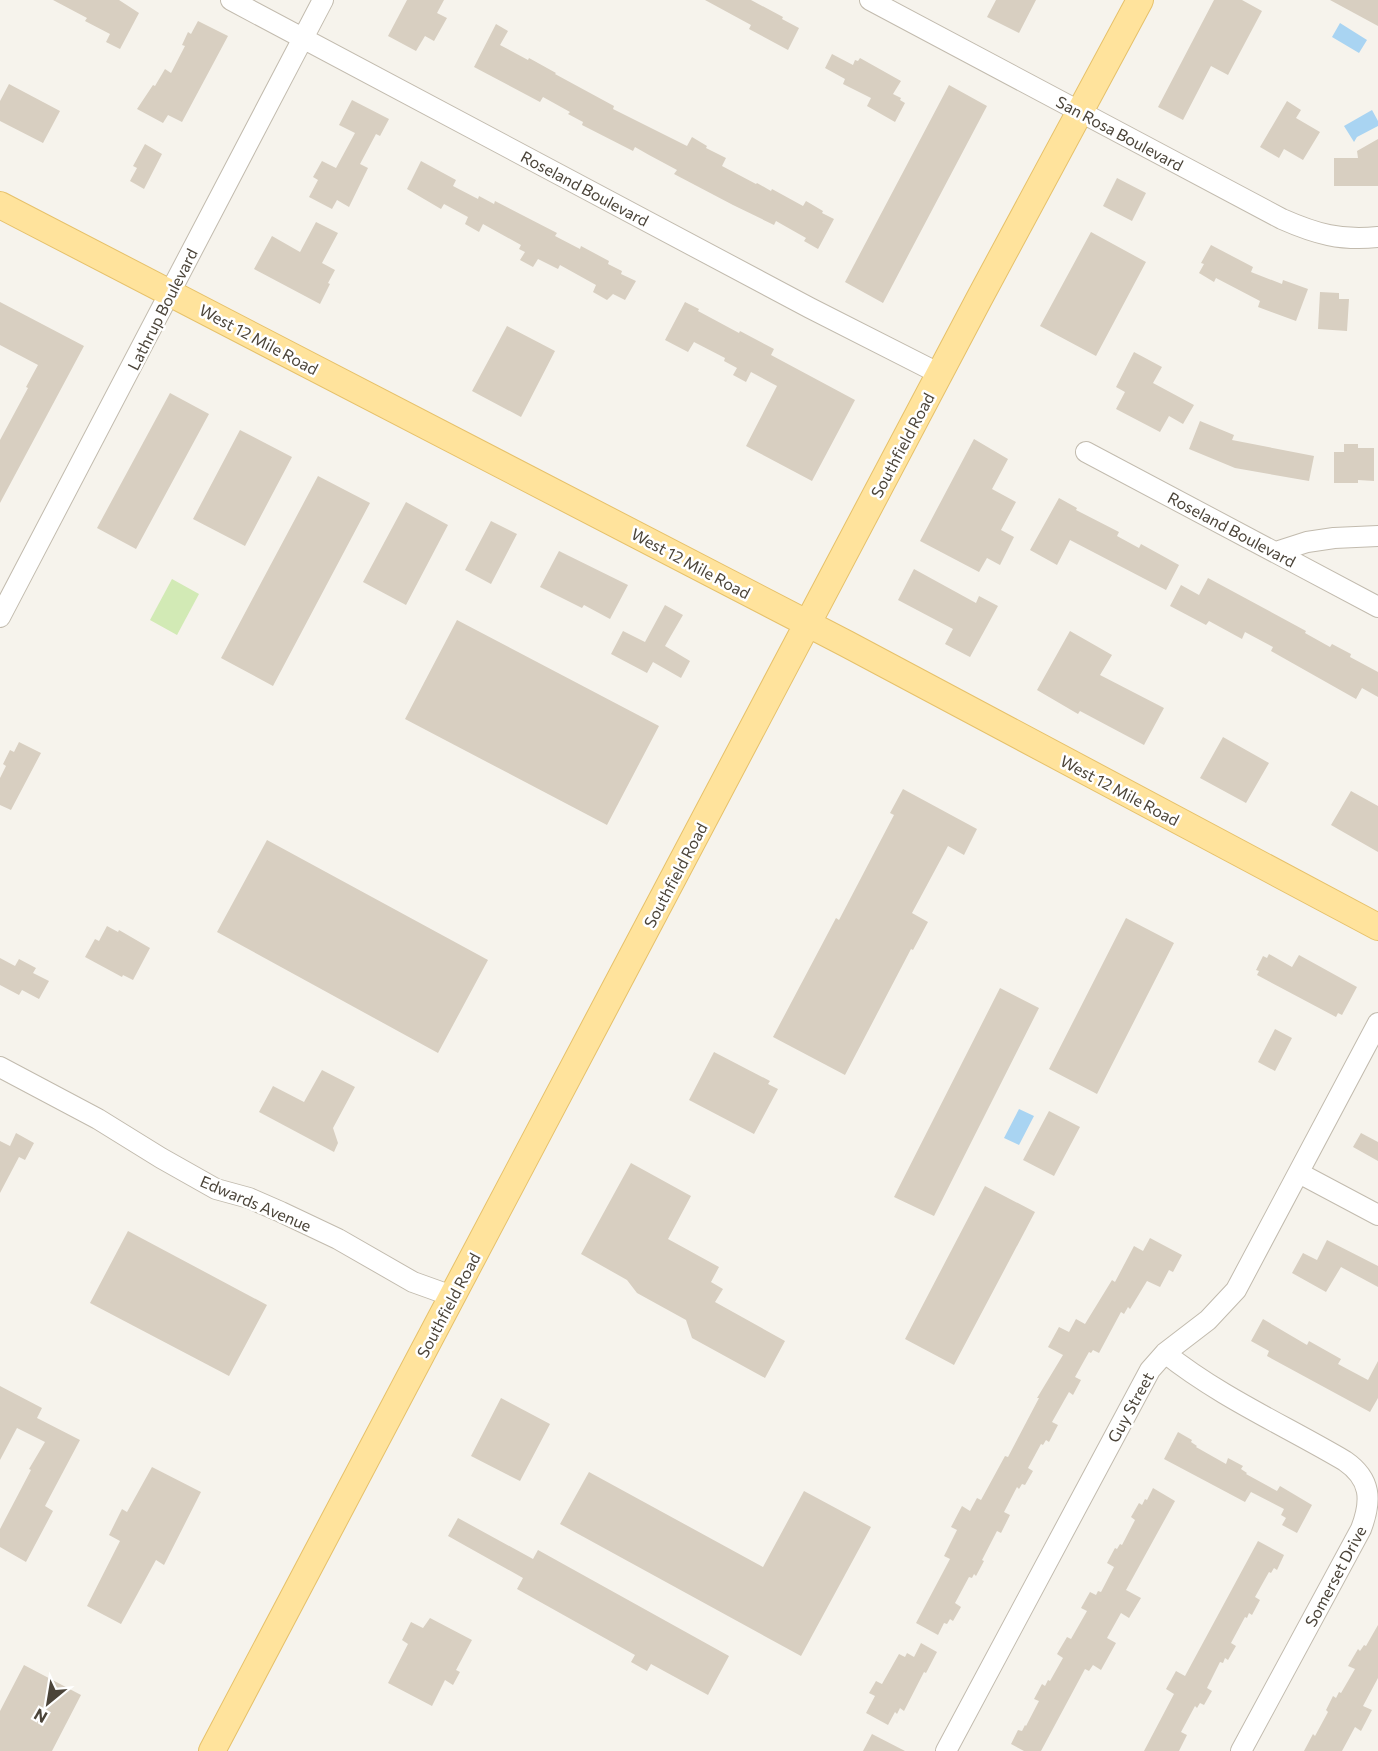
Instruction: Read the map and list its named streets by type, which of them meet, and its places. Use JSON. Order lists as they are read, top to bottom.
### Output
{
  "streets": {
    "main road": ["West 12 Mile Road", "Southfield Road"],
    "street": [
      "San Rosa Boulevard",
      "Roseland Boulevard",
      "Lathrup Boulevard",
      "Edwards Avenue",
      "Guy Street",
      "Somerset Drive"
    ]
  },
  "crossings": [
    ["San Rosa Boulevard", "Southfield Road"],
    ["Roseland Boulevard", "Lathrup Boulevard"],
    ["Roseland Boulevard", "Southfield Road"],
    ["Lathrup Boulevard", "West 12 Mile Road"],
    ["West 12 Mile Road", "Southfield Road"],
    ["Southfield Road", "Edwards Avenue"],
    ["Guy Street", "Somerset Drive"]
  ],
  "north": "bottom left"
}
